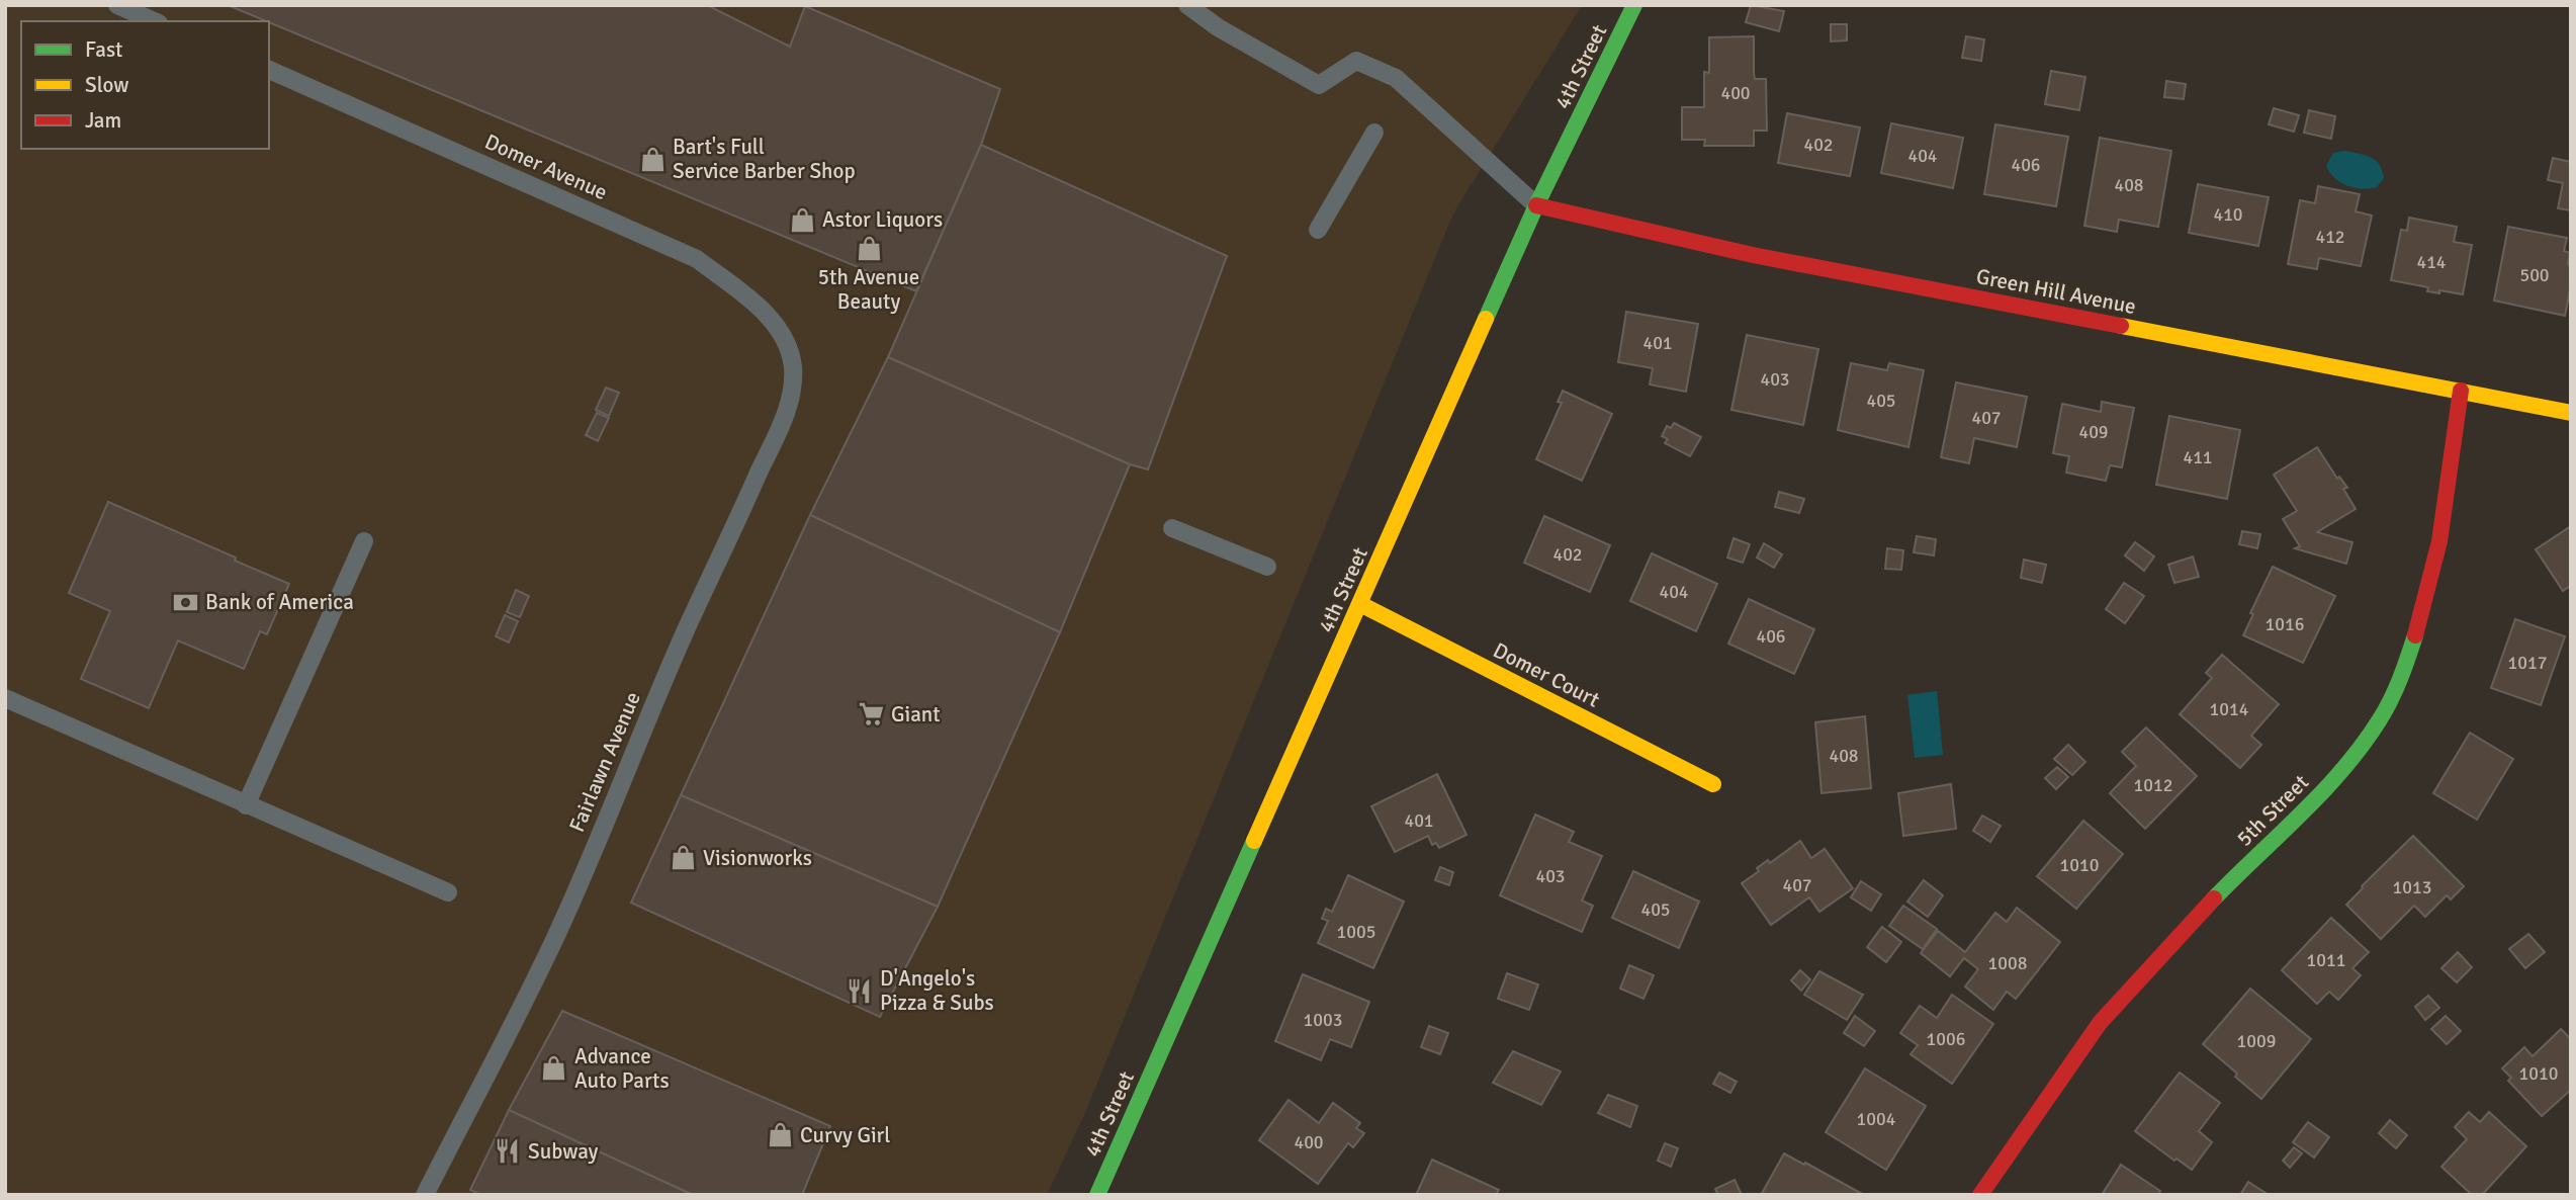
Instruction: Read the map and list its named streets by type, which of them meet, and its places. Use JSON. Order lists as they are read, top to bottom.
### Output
{
  "streets": {
    "street": [
      "4th Street",
      "Green Hill Avenue",
      "Domer Court",
      "5th Street"
    ],
    "lane": ["Domer Avenue", "Fairlawn Avenue"]
  },
  "crossings": [
    ["4th Street", "Green Hill Avenue"],
    ["4th Street", "Domer Court"],
    ["Domer Avenue", "Fairlawn Avenue"],
    ["Green Hill Avenue", "5th Street"]
  ],
  "places": {
    "shop": [
      "Bart's Full Service Barber Shop",
      "Astor Liquors",
      "5th Avenue Beauty",
      "Visionworks",
      "Advance Auto Parts",
      "Curvy Girl"
    ],
    "bank": ["Bank of America"],
    "supermarket": ["Giant"],
    "restaurant": ["D'Angelo's Pizza & Subs", "Subway"]
  },
  "house_numbers": [
    "400",
    "402",
    "404",
    "406",
    "408",
    "410",
    "412",
    "414",
    "500",
    "401",
    "403",
    "405",
    "407",
    "409",
    "411",
    "402",
    "404",
    "1016",
    "406",
    "1017",
    "1014",
    "408",
    "1012",
    "401",
    "1010",
    "403",
    "407",
    "1013",
    "405",
    "1005",
    "1011",
    "1008",
    "1003",
    "1006",
    "1009",
    "1010",
    "1004",
    "400"
  ],
  "legend": ["Fast", "Slow", "Jam"]
}
